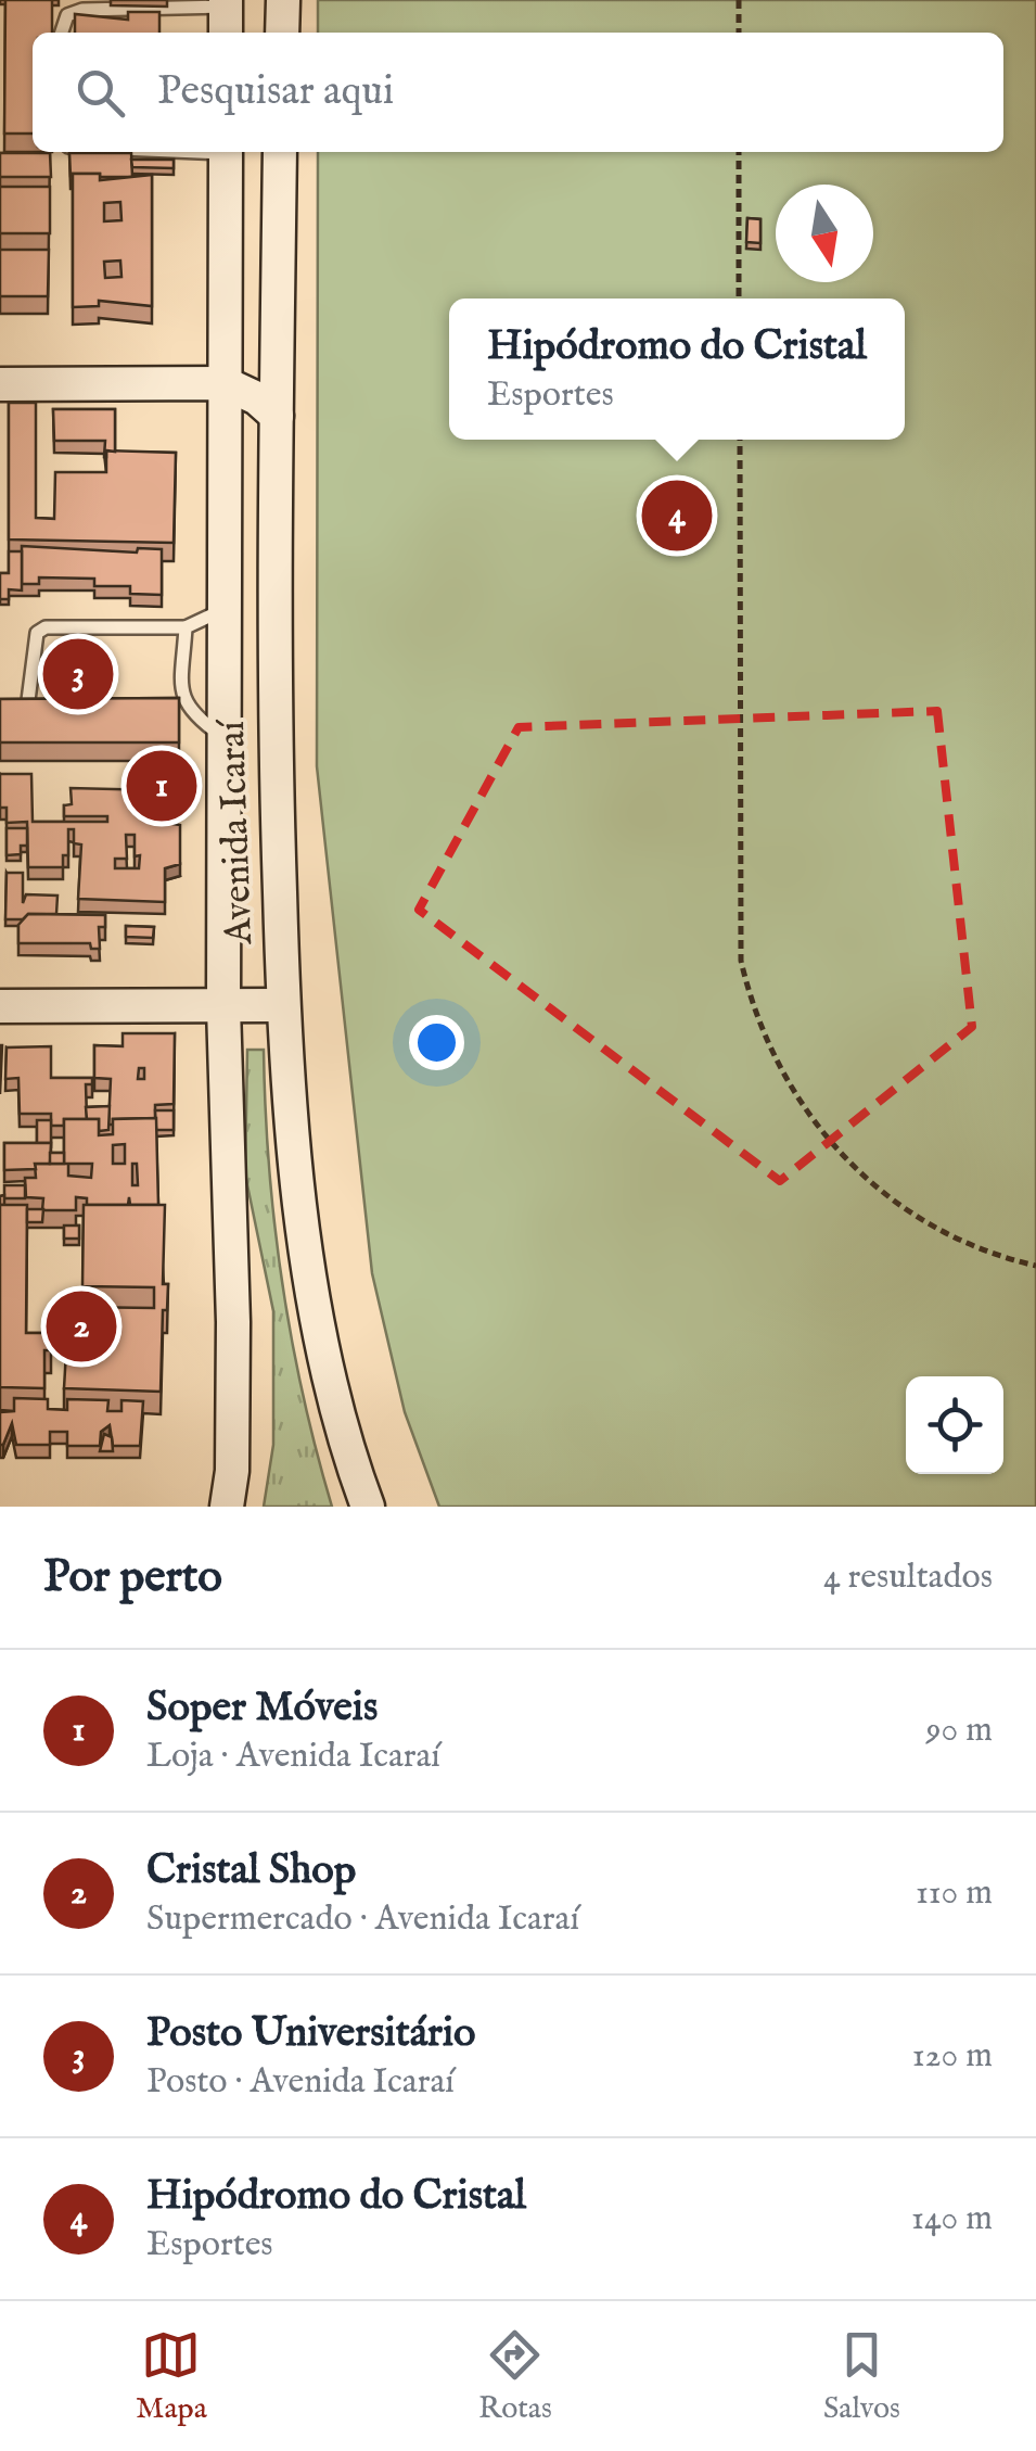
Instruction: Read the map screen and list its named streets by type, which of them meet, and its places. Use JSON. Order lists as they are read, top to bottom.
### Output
{
  "streets": {
    "main road": ["Avenida Icaraí"]
  },
  "north": "bottom",
  "page": {
    "search": "Pesquisar aqui",
    "popup": ["Hipódromo do Cristal", "Esportes"],
    "pins": [
      "4",
      "3",
      "1",
      "2"
    ],
    "heading": ["Por perto", "4 resultados"],
    "list": [
      {
        "mark": "1",
        "name": "Soper Móveis",
        "note": "Loja · Avenida Icaraí",
        "value": "90 m"
      },
      {
        "mark": "2",
        "name": "Cristal Shop",
        "note": "Supermercado · Avenida Icaraí",
        "value": "110 m"
      },
      {
        "mark": "3",
        "name": "Posto Universitário",
        "note": "Posto · Avenida Icaraí",
        "value": "120 m"
      },
      {
        "mark": "4",
        "name": "Hipódromo do Cristal",
        "note": "Esportes",
        "value": "140 m"
      }
    ],
    "nav": ["Mapa", "Rotas", "Salvos"]
  }
}
